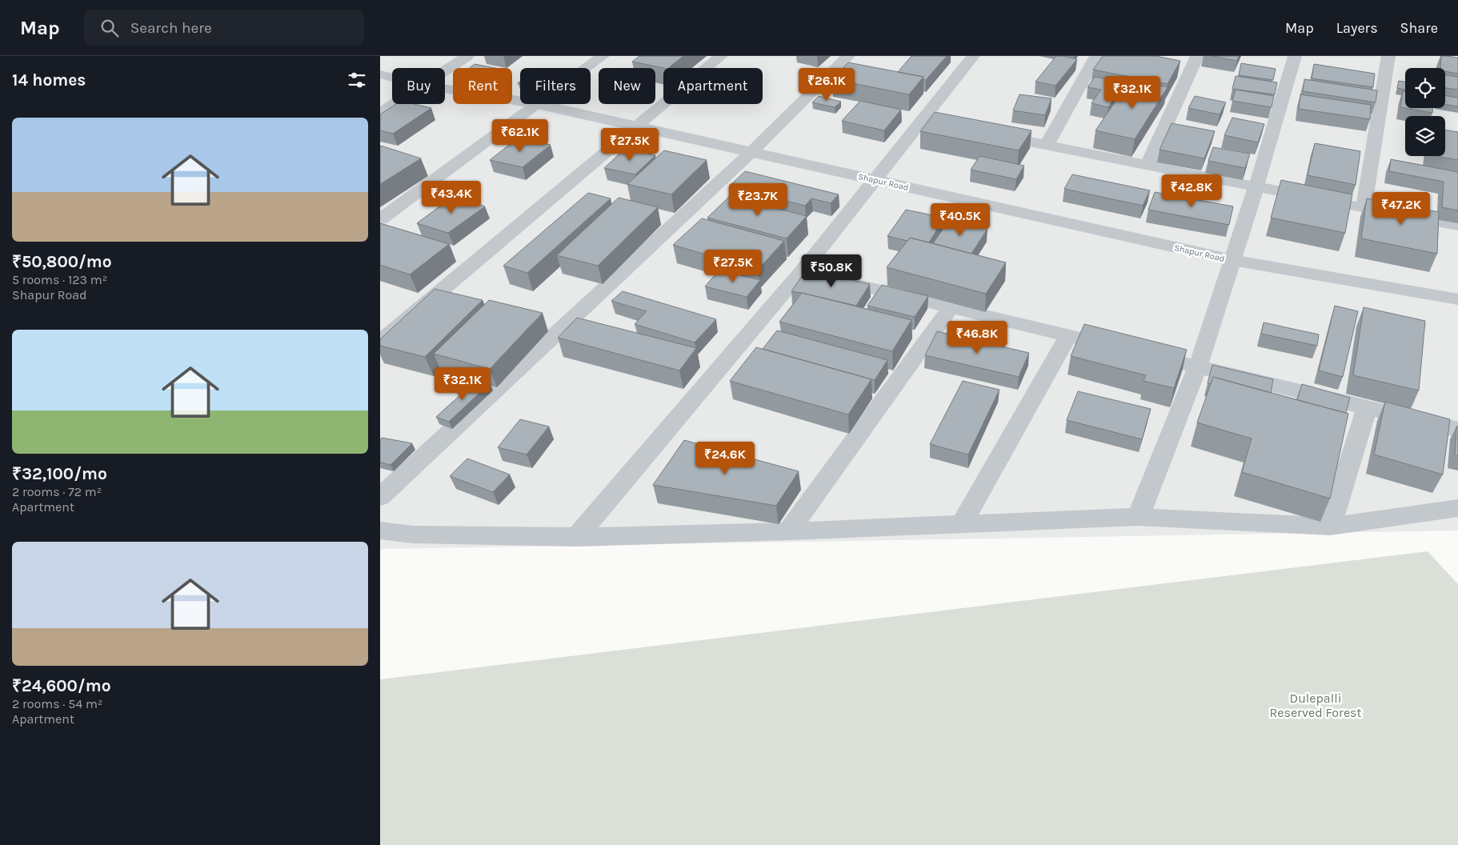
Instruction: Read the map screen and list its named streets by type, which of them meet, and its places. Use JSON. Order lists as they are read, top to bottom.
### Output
{
  "streets": {
    "street": ["Shapur Road"]
  },
  "parks": ["Dulepalli Reserved Forest"],
  "page": {
    "header": "Map",
    "search": "Search here",
    "nav": ["Map", "Layers", "Share"],
    "heading": "14 homes",
    "price": [
      "₹26.1K",
      "₹32.1K",
      "₹62.1K",
      "₹27.5K",
      "₹42.8K",
      "₹43.4K",
      "₹23.7K",
      "₹47.2K",
      "₹40.5K",
      "₹27.5K",
      "₹50.8K",
      "₹46.8K",
      "₹32.1K",
      "₹24.6K"
    ],
    "chip": [
      "Buy",
      "Rent",
      "Filters",
      "New",
      "Apartment"
    ],
    "list": [
      {
        "name": "₹50,800/mo",
        "note": "5 rooms · 123 m² · Shapur Road"
      },
      {
        "name": "₹32,100/mo",
        "note": "2 rooms · 72 m² · Apartment"
      },
      {
        "name": "₹24,600/mo",
        "note": "2 rooms · 54 m² · Apartment"
      }
    ]
  }
}
